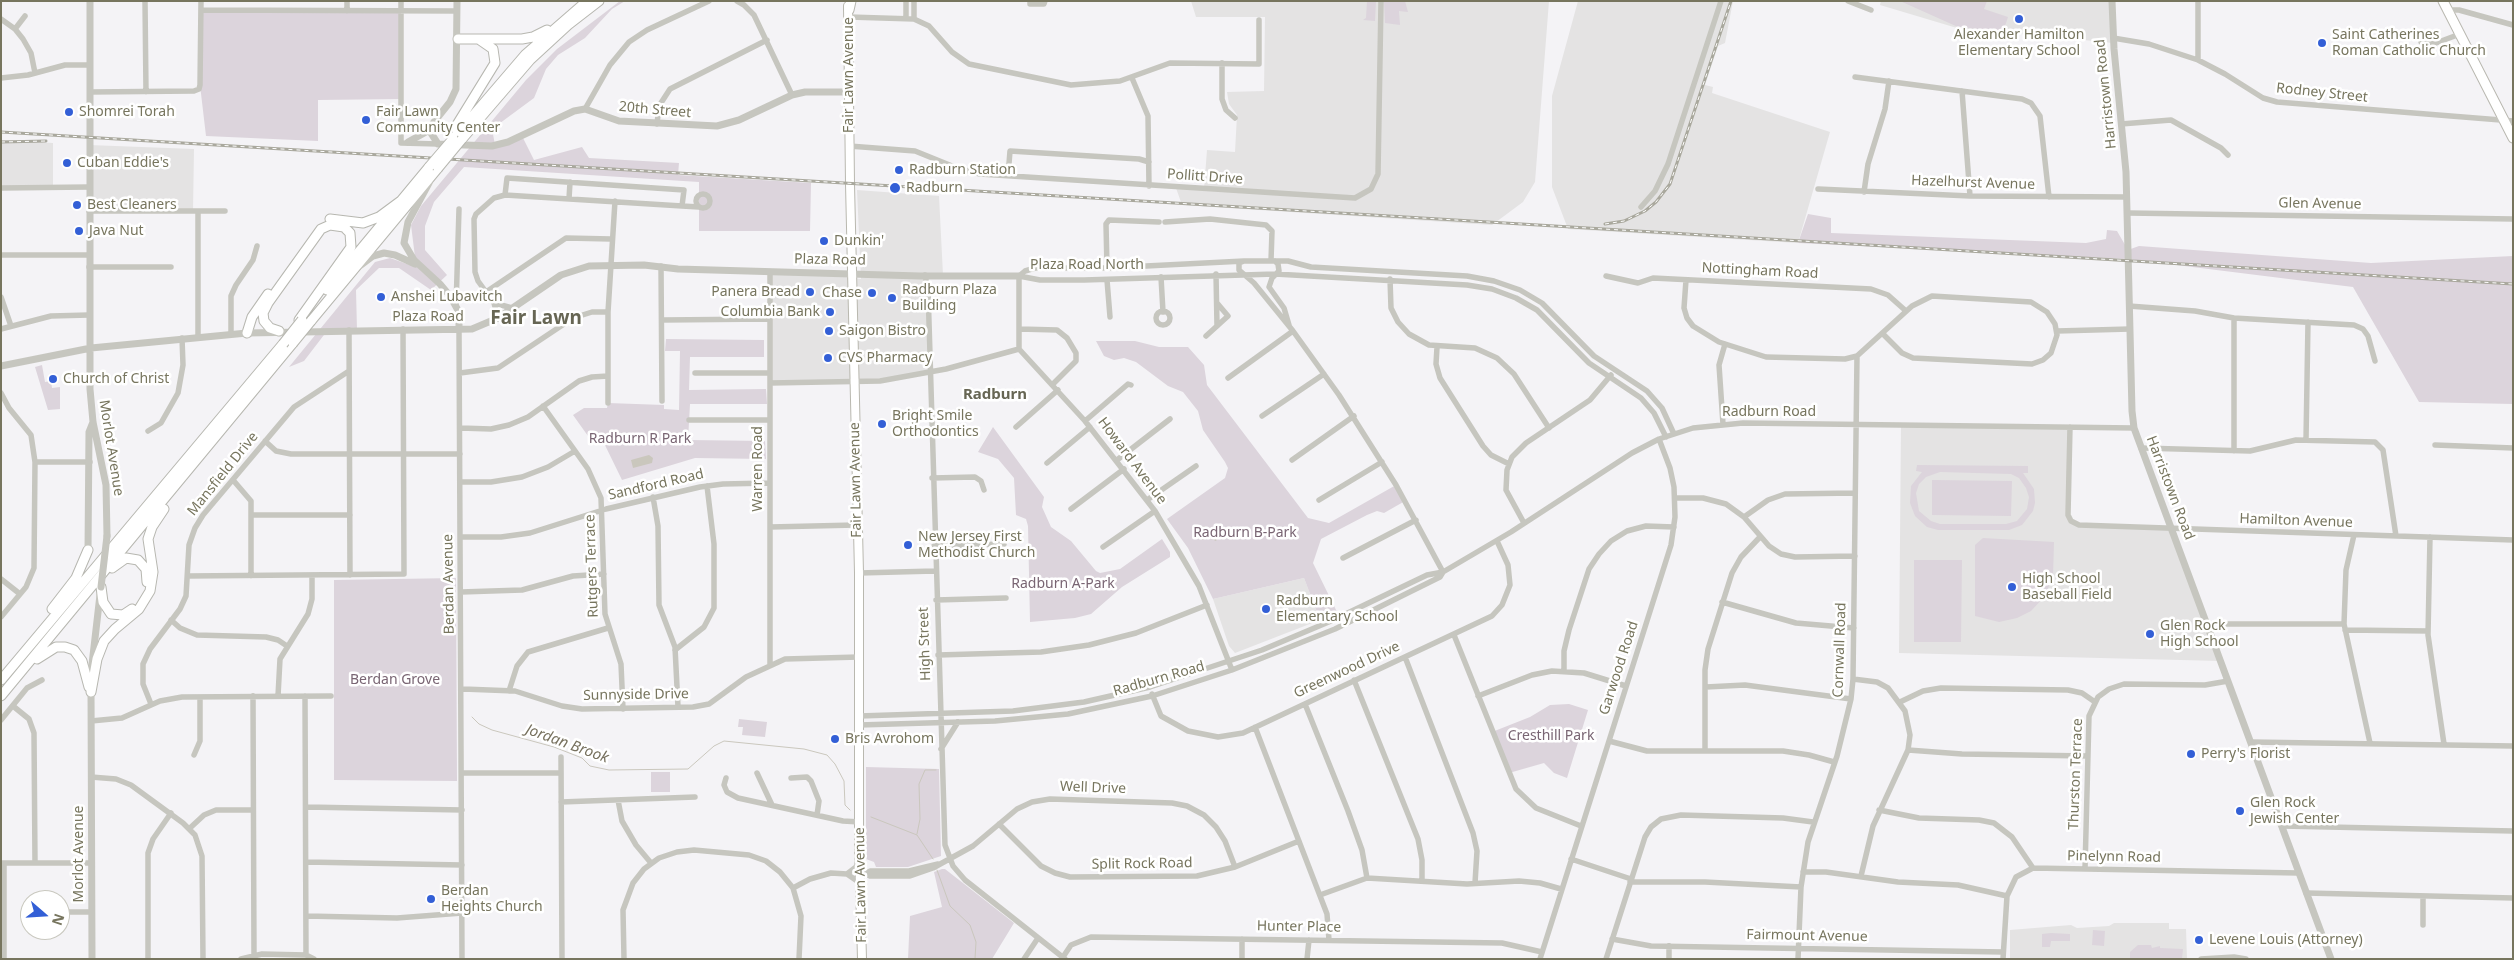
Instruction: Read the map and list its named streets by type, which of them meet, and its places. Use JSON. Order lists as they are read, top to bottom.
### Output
{
  "streets": {
    "main road": ["Fair Lawn Avenue"],
    "street": [
      "Rodney Street",
      "Harristown Road",
      "20th Street",
      "Pollitt Drive",
      "Hazelhurst Avenue",
      "Glen Avenue",
      "Plaza Road",
      "Plaza Road North",
      "Nottingham Road",
      "Radburn Road",
      "Morlot Avenue",
      "Howard Avenue",
      "Warren Road",
      "Mansfield Drive",
      "Sandford Road",
      "Hamilton Avenue",
      "Rutgers Terrace",
      "Berdan Avenue",
      "High Street",
      "Cornwall Road",
      "Garwood Road",
      "Greenwood Drive",
      "Sunnyside Drive",
      "Thurston Terrace",
      "Well Drive",
      "Pinelynn Road",
      "Split Rock Road",
      "Hunter Place",
      "Fairmount Avenue"
    ]
  },
  "crossings": [
    ["Fair Lawn Avenue", "20th Street"],
    ["Fair Lawn Avenue", "Pollitt Drive"],
    ["Fair Lawn Avenue", "Plaza Road"],
    ["Fair Lawn Avenue", "Radburn Road"],
    ["Fair Lawn Avenue", "Sunnyside Drive"],
    ["Fair Lawn Avenue", "Well Drive"],
    ["Rodney Street", "Harristown Road"],
    ["Harristown Road", "Hazelhurst Avenue"],
    ["Harristown Road", "Glen Avenue"],
    ["Harristown Road", "Radburn Road"],
    ["Harristown Road", "Hamilton Avenue"],
    ["Harristown Road", "Thurston Terrace"],
    ["Harristown Road", "Pinelynn Road"],
    ["Plaza Road", "Plaza Road North"],
    ["Plaza Road", "Morlot Avenue"],
    ["Plaza Road", "Warren Road"],
    ["Plaza Road", "Berdan Avenue"],
    ["Plaza Road", "High Street"],
    ["Plaza Road North", "Radburn Road"],
    ["Radburn Road", "Howard Avenue"],
    ["Radburn Road", "Hamilton Avenue"],
    ["Radburn Road", "High Street"],
    ["Radburn Road", "Cornwall Road"],
    ["Radburn Road", "Garwood Road"],
    ["Radburn Road", "Greenwood Drive"],
    ["Warren Road", "Sandford Road"],
    ["Warren Road", "Sunnyside Drive"],
    ["Sandford Road", "Rutgers Terrace"],
    ["Sandford Road", "Berdan Avenue"],
    ["Rutgers Terrace", "Sunnyside Drive"],
    ["Berdan Avenue", "Sunnyside Drive"],
    ["High Street", "Well Drive"],
    ["High Street", "Hunter Place"],
    ["Cornwall Road", "Fairmount Avenue"],
    ["Garwood Road", "Hunter Place"],
    ["Thurston Terrace", "Pinelynn Road"],
    ["Well Drive", "Split Rock Road"]
  ],
  "districts": ["Fair Lawn", "Radburn"],
  "water": ["Jordan Brook"],
  "parks": [
    "Radburn R Park",
    "Radburn B-Park",
    "Radburn A-Park",
    "Berdan Grove",
    "Cresthill Park"
  ],
  "places": [
    "Alexander Hamilton Elementary School",
    "Saint Catherines Roman Catholic Church",
    "Shomrei Torah",
    "Fair Lawn Community Center",
    "Cuban Eddie's",
    "Radburn Station",
    "Radburn",
    "Best Cleaners",
    "Java Nut",
    "Dunkin'",
    "Panera Bread",
    "Chase",
    "Anshei Lubavitch",
    "Radburn Plaza Building",
    "Columbia Bank",
    "Saigon Bistro",
    "CVS Pharmacy",
    "Church of Christ",
    "Bright Smile Orthodontics",
    "New Jersey First Methodist Church",
    "High School Baseball Field",
    "Radburn Elementary School",
    "Glen Rock High School",
    "Bris Avrohom",
    "Perry's Florist",
    "Glen Rock Jewish Center",
    "Berdan Heights Church",
    "Levene Louis (Attorney)"
  ],
  "north": "right"
}
